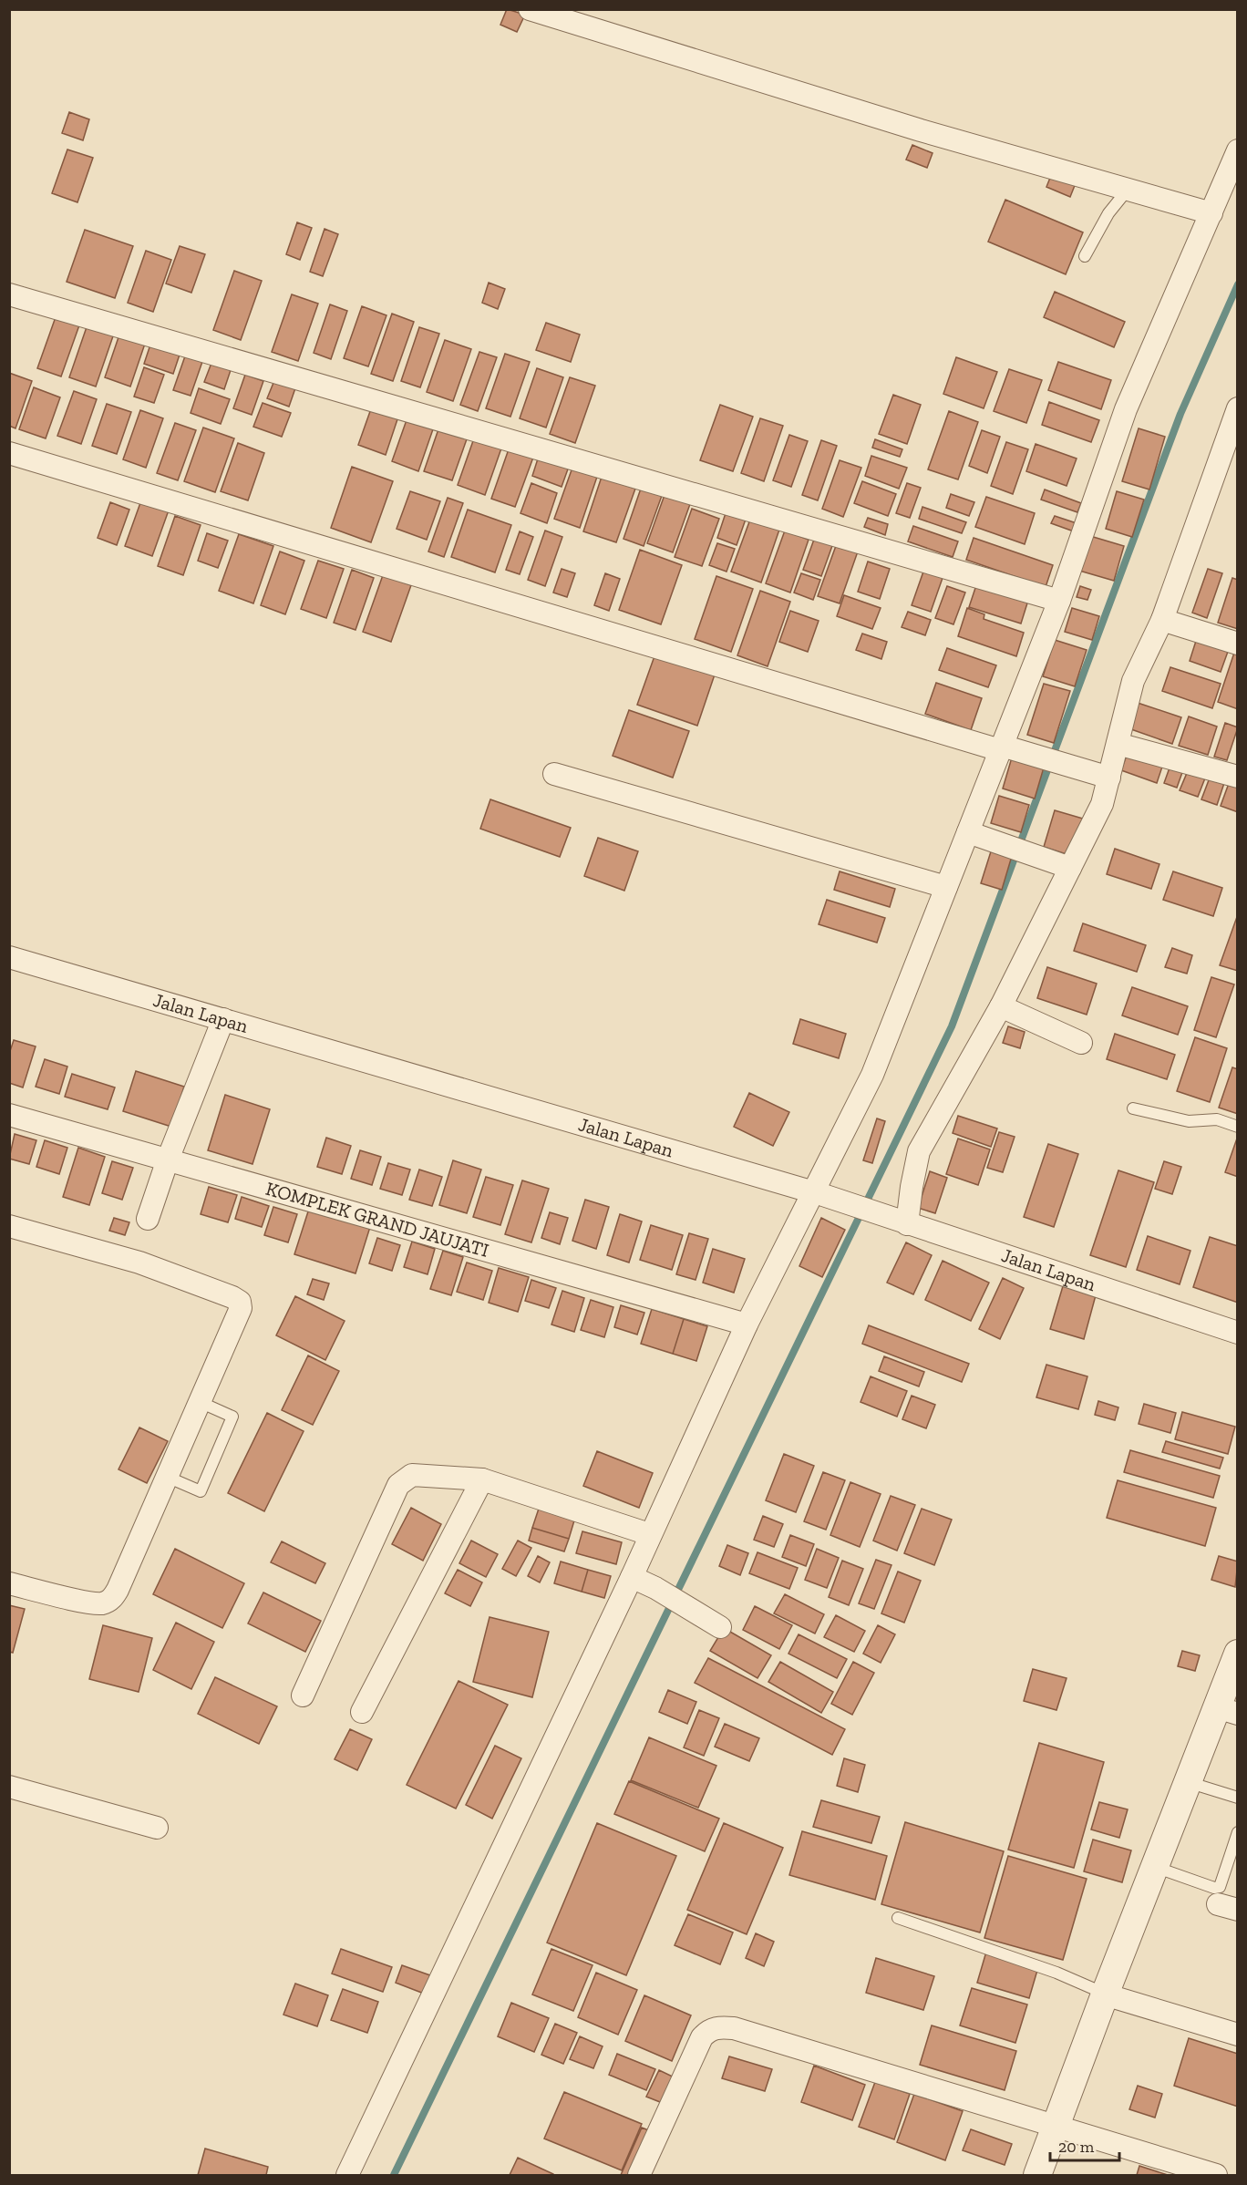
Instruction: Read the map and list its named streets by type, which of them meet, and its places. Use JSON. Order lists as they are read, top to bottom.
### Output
{
  "streets": {
    "street": ["Jalan Lapan", "KOMPLEK GRAND JAUJATI"]
  },
  "scale_bar": "20 m"
}
